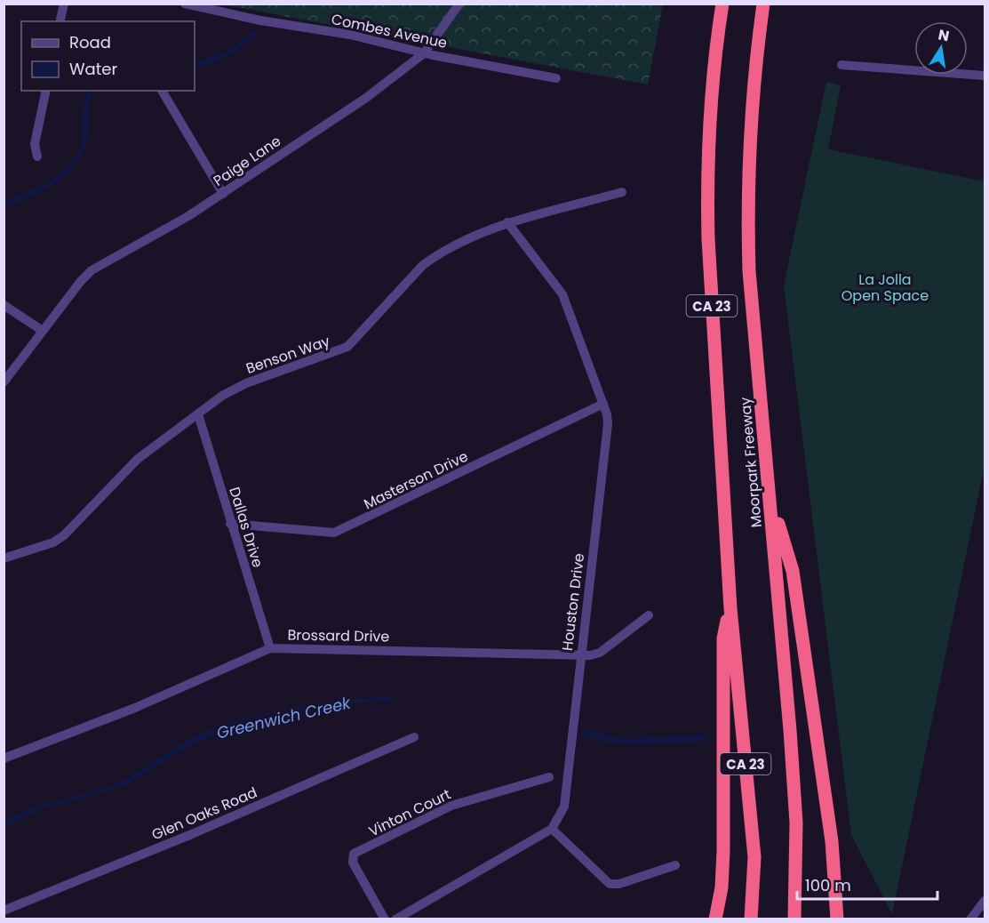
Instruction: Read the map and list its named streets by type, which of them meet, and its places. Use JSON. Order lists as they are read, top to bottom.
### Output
{
  "streets": {
    "highway": ["CA 23", "Moorpark Freeway"],
    "street": [
      "Combes Avenue",
      "Paige Lane",
      "Benson Way",
      "Masterson Drive",
      "Dallas Drive",
      "Houston Drive",
      "Brossard Drive",
      "Vinton Court",
      "Glen Oaks Road"
    ]
  },
  "crossings": [
    ["Combes Avenue", "Paige Lane"],
    ["Benson Way", "Dallas Drive"],
    ["Benson Way", "Houston Drive"],
    ["Masterson Drive", "Dallas Drive"],
    ["Masterson Drive", "Houston Drive"],
    ["Dallas Drive", "Brossard Drive"],
    ["Houston Drive", "Brossard Drive"]
  ],
  "water": ["Greenwich Creek"],
  "parks": ["La Jolla Open Space"],
  "legend": ["Road", "Water"],
  "scale_bar": "100 m",
  "north": "top"
}
